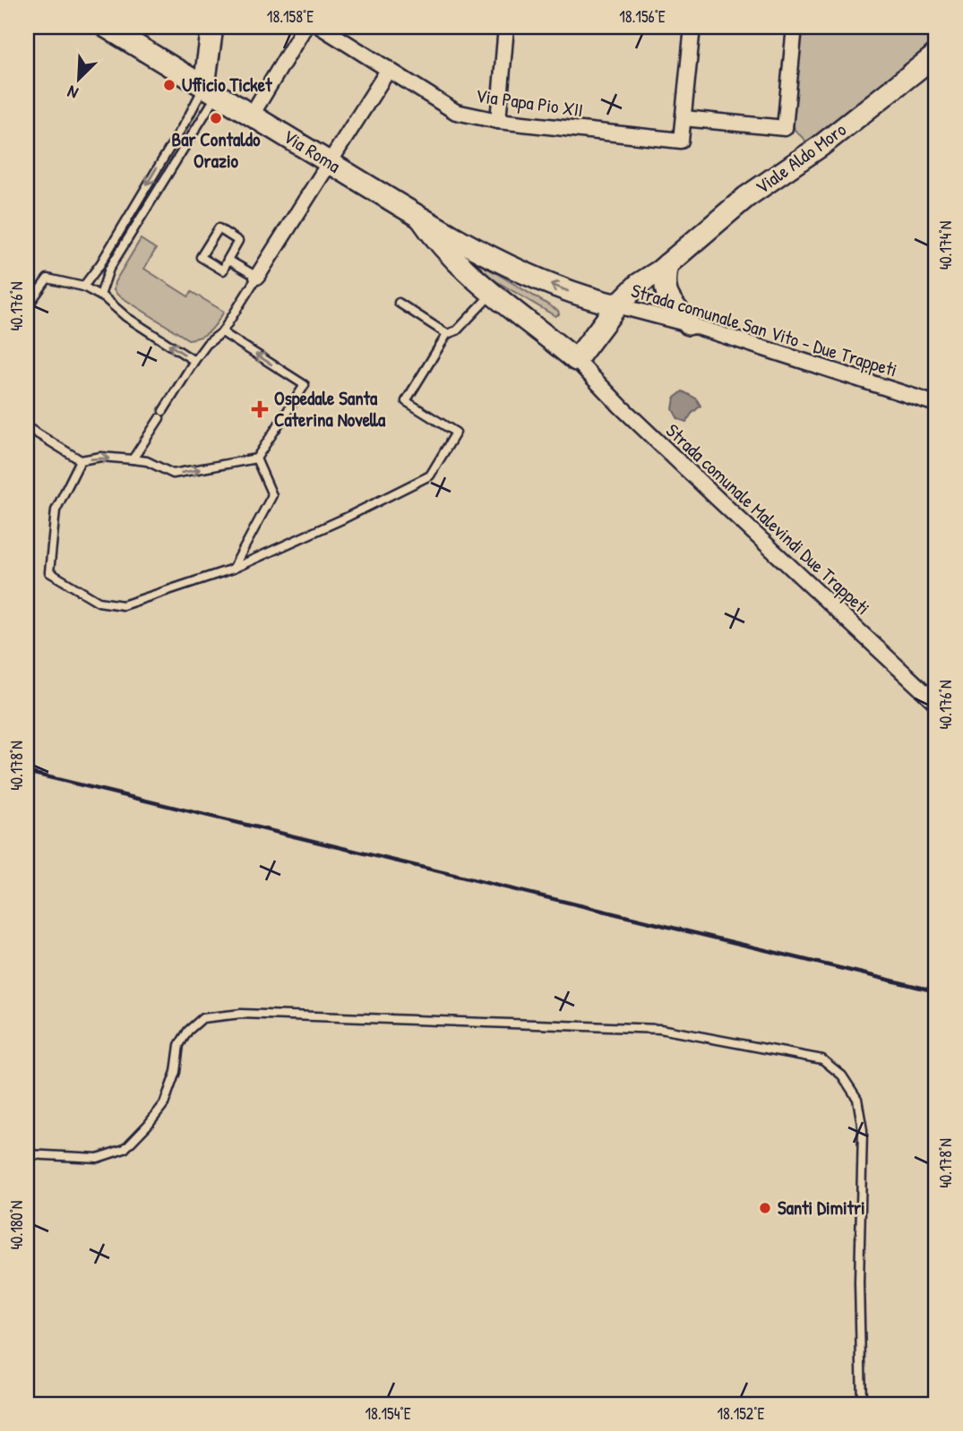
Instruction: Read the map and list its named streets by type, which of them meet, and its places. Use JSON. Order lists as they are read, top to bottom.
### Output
{
  "streets": {
    "main road": ["Via Roma", "Viale Aldo Moro"],
    "street": ["Via Papa Pio XII", "Strada comunale San Vito - Due Trappeti", "Strada comunale Malevindi Due Trappeti"]
  },
  "crossings": [
    ["Via Roma", "Viale Aldo Moro"],
    ["Via Roma", "Strada comunale San Vito - Due Trappeti"],
    ["Viale Aldo Moro", "Strada comunale San Vito - Due Trappeti"],
    ["Viale Aldo Moro", "Strada comunale Malevindi Due Trappeti"]
  ],
  "places": {
    "other": ["Ufficio Ticket", "Bar Contaldo Orazio", "Santi Dimitri"],
    "health": ["Ospedale Santa Caterina Novella"]
  },
  "north": "bottom left",
  "coordinates": [
    "18.158°E",
    "18.156°E",
    "40.174°N",
    "40.176°N",
    "40.178°N",
    "40.180°N",
    "18.154°E",
    "18.152°E"
  ]
}
